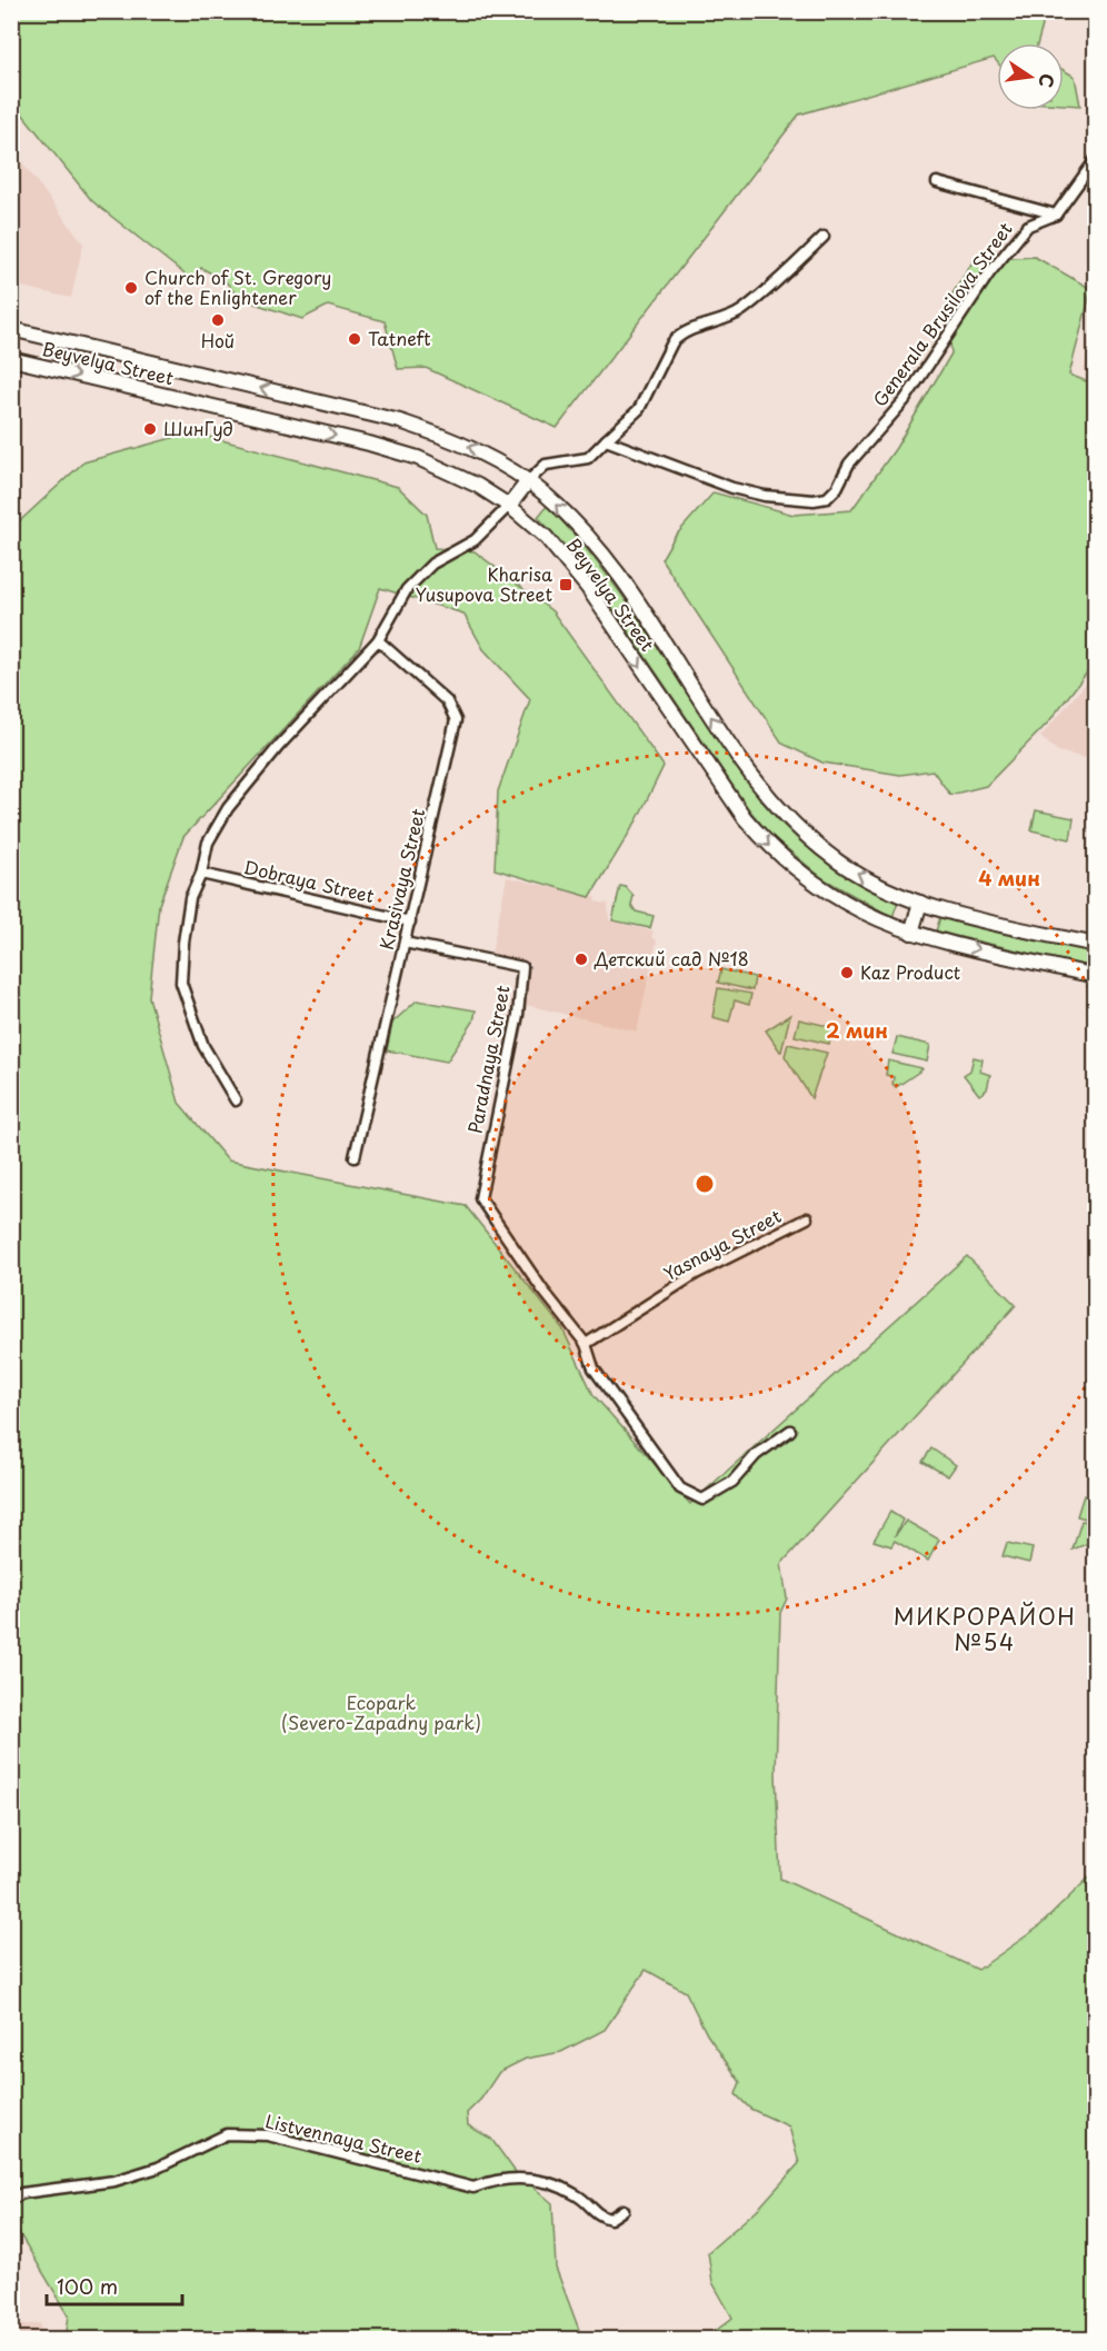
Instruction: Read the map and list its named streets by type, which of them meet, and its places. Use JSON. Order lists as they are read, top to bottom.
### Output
{
  "streets": {
    "main road": ["Beyvelya Street"],
    "street": [
      "Generala Brusilova Street",
      "Krasivaya Street",
      "Dobraya Street",
      "Paradnaya Street",
      "Yasnaya Street",
      "Listvennaya Street"
    ]
  },
  "crossings": [
    ["Krasivaya Street", "Dobraya Street"],
    ["Krasivaya Street", "Paradnaya Street"],
    ["Paradnaya Street", "Yasnaya Street"]
  ],
  "districts": ["МИКРОРАЙОН №54"],
  "parks": ["Ecopark (Severo-Zapadny park)"],
  "places": {
    "other": [
      "Church of St. Gregory of the Enlightener",
      "Ной",
      "Tatneft",
      "ШинГуд",
      "Детский сaд №18",
      "Kaz Product"
    ],
    "transit": ["Kharisa Yusupova Street"]
  },
  "scale_bar": "100 m",
  "north": "right",
  "rings": ["4 мин", "2 мин"]
}
